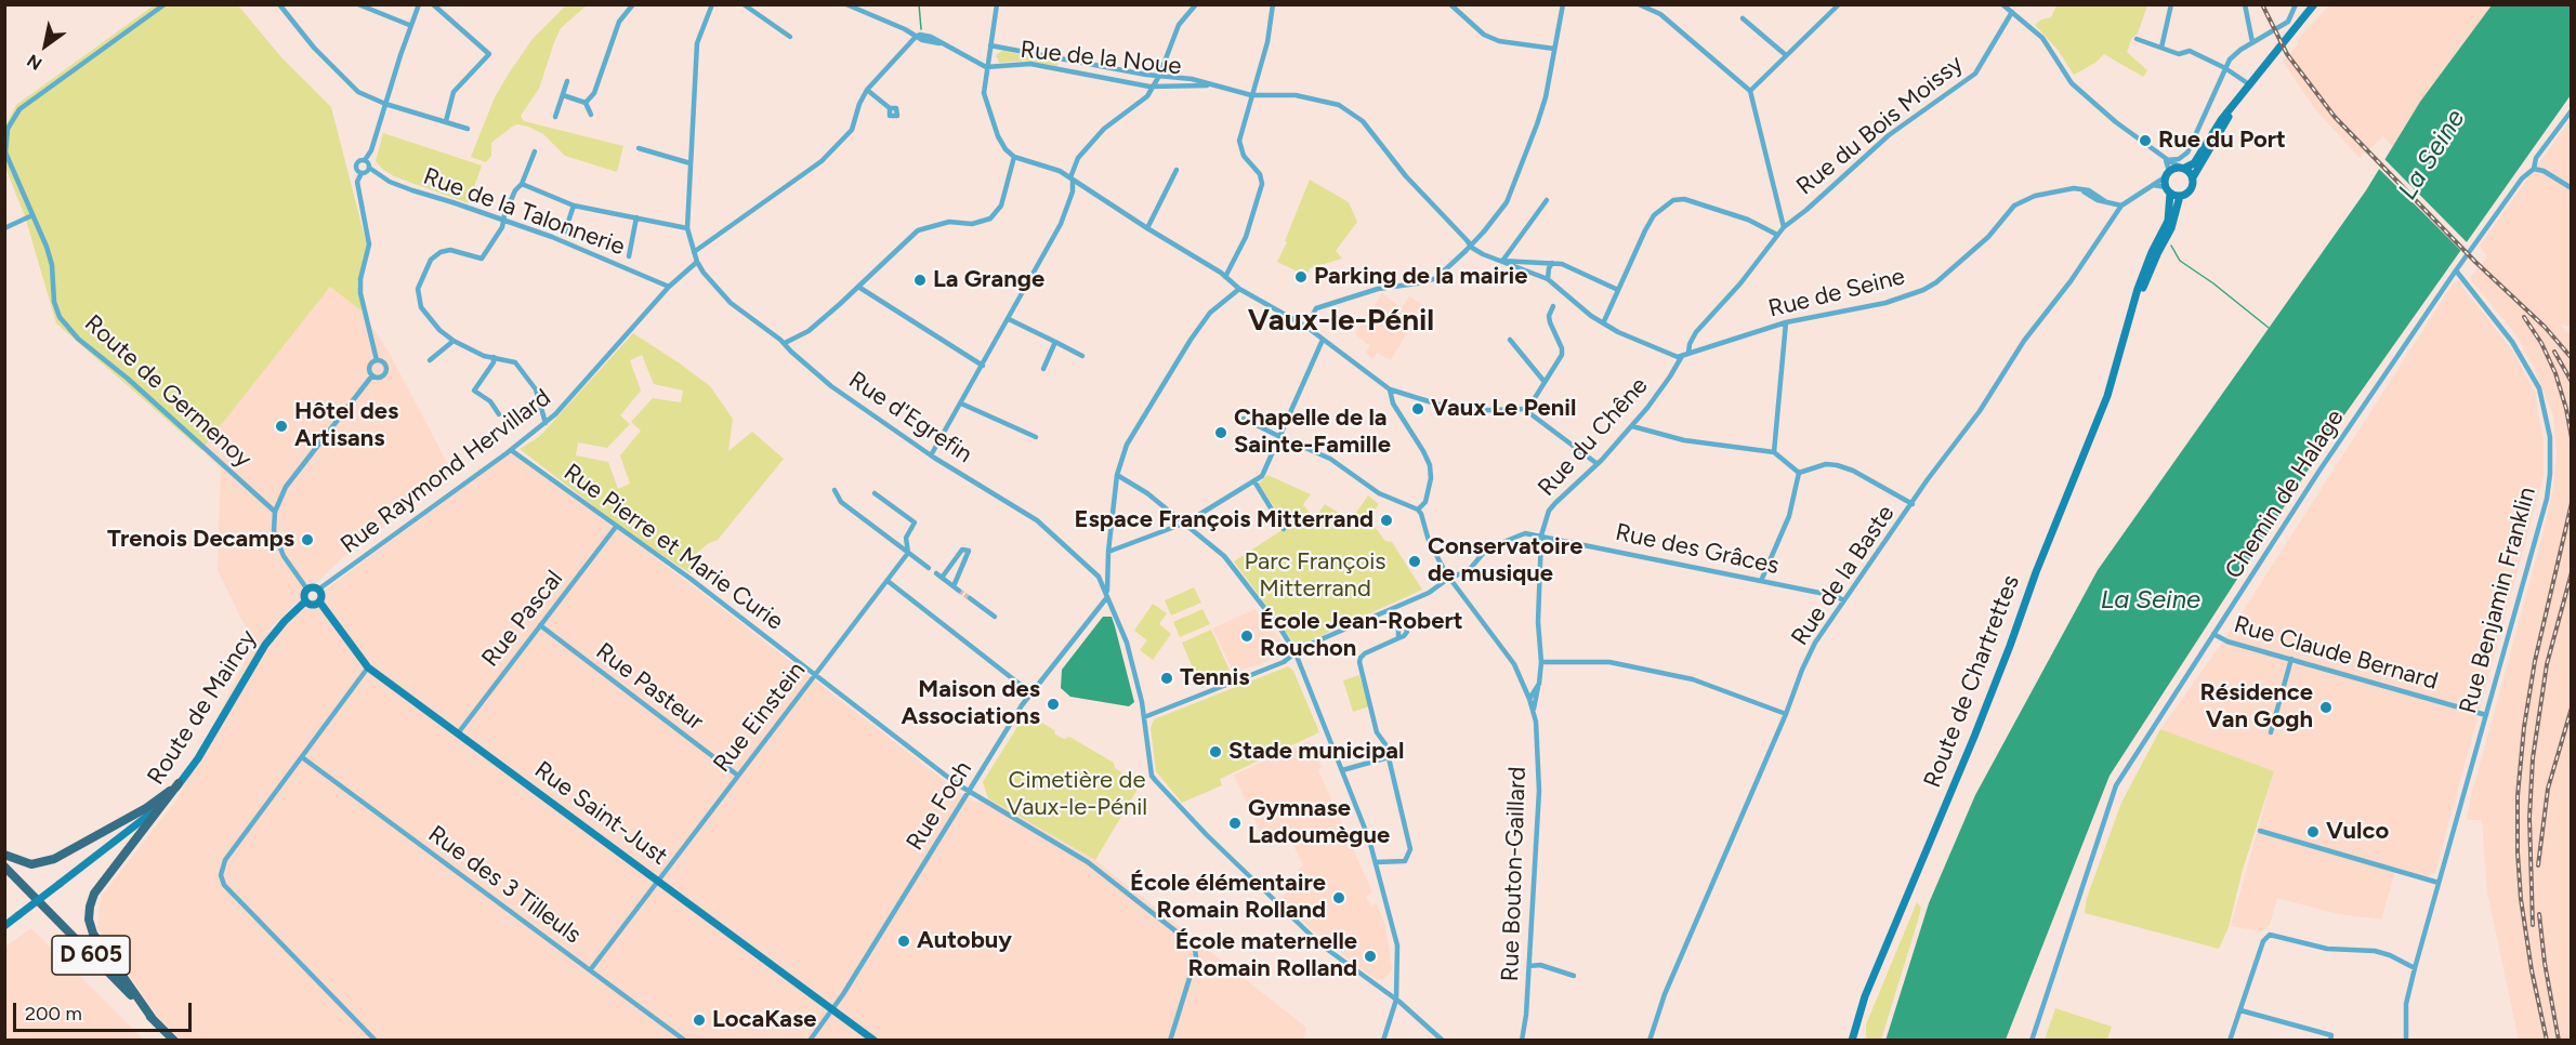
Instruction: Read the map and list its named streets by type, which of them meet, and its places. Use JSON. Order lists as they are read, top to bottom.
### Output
{
  "streets": {
    "main road": [
      "Route de Chartrettes",
      "Route de Maincy",
      "Rue Saint-Just",
      "D 605"
    ],
    "street": [
      "Rue de la Noue",
      "Rue du Bois Moissy",
      "Rue de la Talonnerie",
      "Rue de Seine",
      "Route de Germenoy",
      "Rue d'Egrefin",
      "Rue du Chêne",
      "Rue Raymond Hervillard",
      "Chemin de Halage",
      "Rue Pierre et Marie Curie",
      "Rue des Grâces",
      "Rue de la Baste",
      "Rue Benjamin Franklin",
      "Rue Pascal",
      "Rue Claude Bernard",
      "Rue Pasteur",
      "Rue Einstein",
      "Rue Foch",
      "Rue Bouton-Gaillard",
      "Rue des 3 Tilleuls"
    ]
  },
  "crossings": [
    ["Rue de la Noue", "Rue de Seine"],
    ["Rue de la Noue", "Rue du Chêne"],
    ["Rue du Bois Moissy", "Rue du Chêne"],
    ["Rue de la Talonnerie", "Rue Raymond Hervillard"],
    ["Rue de Seine", "Rue du Chêne"],
    ["Rue de Seine", "Rue de la Baste"],
    ["Rue d'Egrefin", "Rue Raymond Hervillard"],
    ["Rue d'Egrefin", "Rue des Grâces"],
    ["Rue d'Egrefin", "Rue Foch"],
    ["Rue du Chêne", "Rue des Grâces"],
    ["Rue du Chêne", "Rue Bouton-Gaillard"],
    ["Rue Raymond Hervillard", "Rue Pierre et Marie Curie"],
    ["Rue Raymond Hervillard", "Route de Maincy"],
    ["Rue Raymond Hervillard", "Rue Saint-Just"],
    ["Chemin de Halage", "Rue Benjamin Franklin"],
    ["Chemin de Halage", "Rue Claude Bernard"],
    ["Rue Pierre et Marie Curie", "Rue Pascal"],
    ["Rue Pierre et Marie Curie", "Rue Einstein"],
    ["Rue Pierre et Marie Curie", "Rue Foch"],
    ["Rue des Grâces", "Rue de la Baste"],
    ["Rue Benjamin Franklin", "Rue Claude Bernard"],
    ["Rue Pascal", "Rue Pasteur"],
    ["Rue Pascal", "Rue Saint-Just"],
    ["Rue Pasteur", "Rue Einstein"],
    ["Route de Maincy", "Rue Saint-Just"],
    ["Rue Einstein", "Rue Saint-Just"],
    ["Rue Einstein", "Rue des 3 Tilleuls"],
    ["Rue Foch", "Rue Saint-Just"]
  ],
  "districts": ["Vaux-le-Pénil"],
  "water": ["La Seine"],
  "parks": ["Parc François Mitterrand", "Cimetière de Vaux-le-Pénil"],
  "places": [
    "Rue du Port",
    "Parking de la mairie",
    "La Grange",
    "Vaux Le Penil",
    "Hôtel des Artisans",
    "Chapelle de la Sainte-Famille",
    "Espace François Mitterrand",
    "Trenois Decamps",
    "Conservatoire de musique",
    "École Jean-Robert Rouchon",
    "Tennis",
    "Maison des Associations",
    "Résidence Van Gogh",
    "Stade municipal",
    "Gymnase Ladoumègue",
    "Vulco",
    "École élémentaire Romain Rolland",
    "Autobuy",
    "École maternelle Romain Rolland",
    "LocaKase"
  ],
  "scale_bar": "200 m",
  "north": "bottom left"
}
